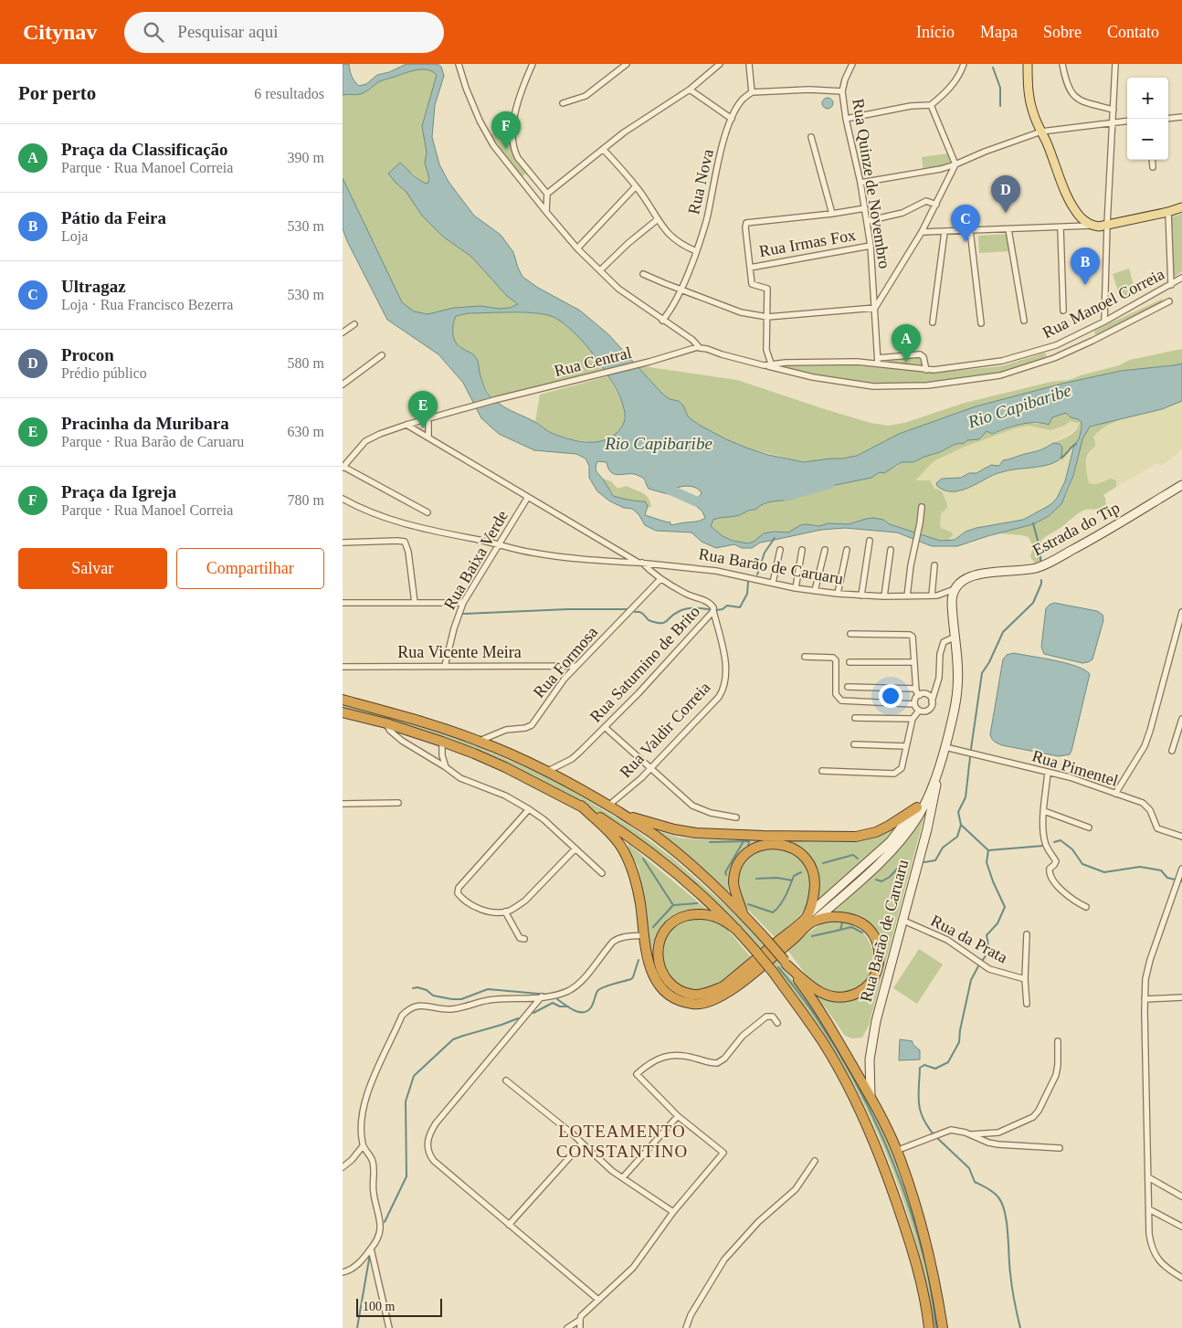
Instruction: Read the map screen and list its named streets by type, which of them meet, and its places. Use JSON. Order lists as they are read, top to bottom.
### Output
{
  "streets": {
    "street": [
      "Rua Nova",
      "Rua Quinze de Novembro",
      "Rua Irmas Fox",
      "Rua Manoel Correia",
      "Rua Central",
      "Estrada do Tip",
      "Rua Baixa Verde",
      "Rua Barão de Caruaru",
      "Rua Vicente Meira",
      "Rua Formosa",
      "Rua Saturnino de Brito",
      "Rua Valdir Correia",
      "Rua Pimentel",
      "Rua da Prata"
    ]
  },
  "crossings": [
    ["Rua Nova", "Rua Manoel Correia"],
    ["Rua Quinze de Novembro", "Rua Irmas Fox"],
    ["Rua Quinze de Novembro", "Rua Manoel Correia"],
    ["Rua Manoel Correia", "Rua Central"],
    ["Estrada do Tip", "Rua Barão de Caruaru"],
    ["Rua Baixa Verde", "Rua Barão de Caruaru"],
    ["Rua Baixa Verde", "Rua Vicente Meira"],
    ["Rua Barão de Caruaru", "Rua Saturnino de Brito"],
    ["Rua Barão de Caruaru", "Rua Pimentel"],
    ["Rua Barão de Caruaru", "Rua da Prata"],
    ["Rua Vicente Meira", "Rua Formosa"],
    ["Rua Formosa", "Rua Saturnino de Brito"],
    ["Rua Saturnino de Brito", "Rua Valdir Correia"]
  ],
  "districts": ["LOTEAMENTO CONSTANTINO"],
  "water": ["Rio Capibaribe"],
  "scale_bar": "100 m",
  "page": {
    "header": "Citynav",
    "search": "Pesquisar aqui",
    "nav": [
      "Início",
      "Mapa",
      "Sobre",
      "Contato"
    ],
    "heading": ["Por perto", "6 resultados"],
    "map_buttons": ["+", "−"],
    "pins": [
      "F",
      "D",
      "C",
      "B",
      "A",
      "E"
    ],
    "list": [
      {
        "mark": "A",
        "name": "Praça da Classificação",
        "note": "Parque · Rua Manoel Correia",
        "value": "390 m"
      },
      {
        "mark": "B",
        "name": "Pátio da Feira",
        "note": "Loja",
        "value": "530 m"
      },
      {
        "mark": "C",
        "name": "Ultragaz",
        "note": "Loja · Rua Francisco Bezerra",
        "value": "530 m"
      },
      {
        "mark": "D",
        "name": "Procon",
        "note": "Prédio público",
        "value": "580 m"
      },
      {
        "mark": "E",
        "name": "Pracinha da Muribara",
        "note": "Parque · Rua Barão de Caruaru",
        "value": "630 m"
      },
      {
        "mark": "F",
        "name": "Praça da Igreja",
        "note": "Parque · Rua Manoel Correia",
        "value": "780 m"
      }
    ],
    "buttons": ["Salvar", "Compartilhar"],
    "scale": "100 m"
  }
}
